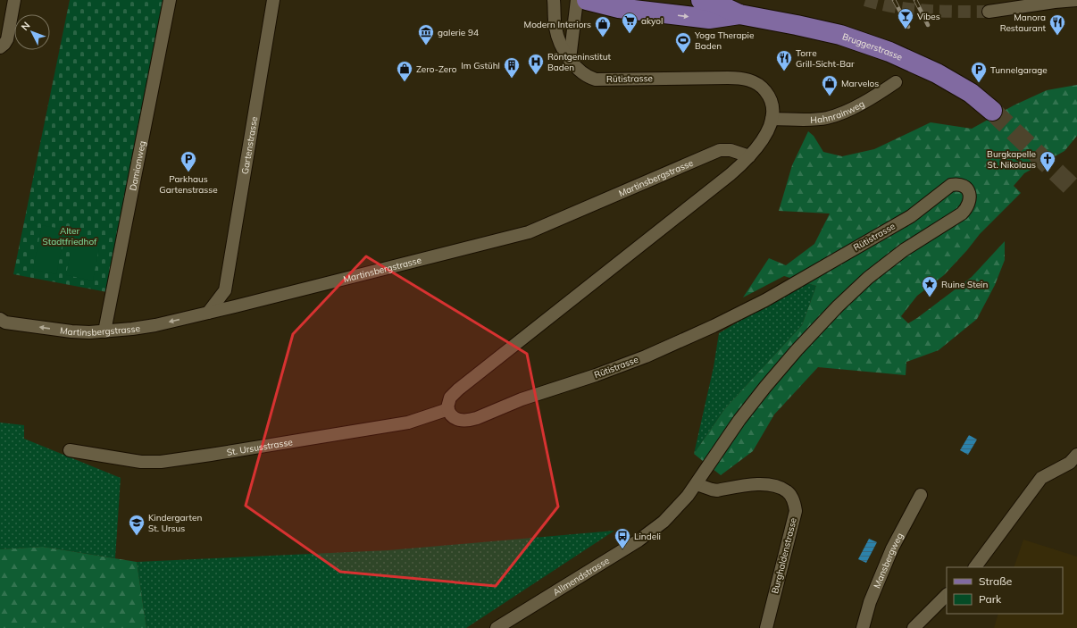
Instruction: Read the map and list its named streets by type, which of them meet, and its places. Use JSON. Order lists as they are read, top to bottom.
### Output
{
  "streets": {
    "main road": ["Bruggerstrasse"],
    "street": [
      "Rütistrasse",
      "Hahnrainweg",
      "Gartenstrasse",
      "Damianweg",
      "Martinsbergstrasse",
      "St. Ursusstrasse",
      "Burghaldenstrasse",
      "Mansbergweg",
      "Allmendstrasse"
    ]
  },
  "crossings": [
    ["Rütistrasse", "Hahnrainweg"],
    ["Rütistrasse", "Martinsbergstrasse"],
    ["Rütistrasse", "St. Ursusstrasse"],
    ["Rütistrasse", "Burghaldenstrasse"],
    ["Rütistrasse", "Allmendstrasse"],
    ["Gartenstrasse", "Martinsbergstrasse"],
    ["Damianweg", "Martinsbergstrasse"]
  ],
  "parks": ["Alter Stadtfriedhof"],
  "places": {
    "bar": ["Vibes"],
    "supermarket": ["akyol"],
    "restaurant": ["Manora Restaurant", "Torre Grill-Sicht-Bar"],
    "shop": ["Modern Interiors", "Zero-Zero", "Marvelos"],
    "museum": ["galerie 94"],
    "sports": ["Yoga Therapie Baden"],
    "hospital": ["Röntgeninstitut Baden"],
    "building": ["Im Gstühl"],
    "parking": ["Tunnelgarage", "Parkhaus Gartenstrasse"],
    "church": ["Burgkapelle St. Nikolaus"],
    "place": ["Ruine Stein"],
    "school or university": ["Kindergarten St. Ursus"],
    "bus stop": ["Lindeli"]
  },
  "legend": ["Straße", "Park"],
  "north": "top left"
}
